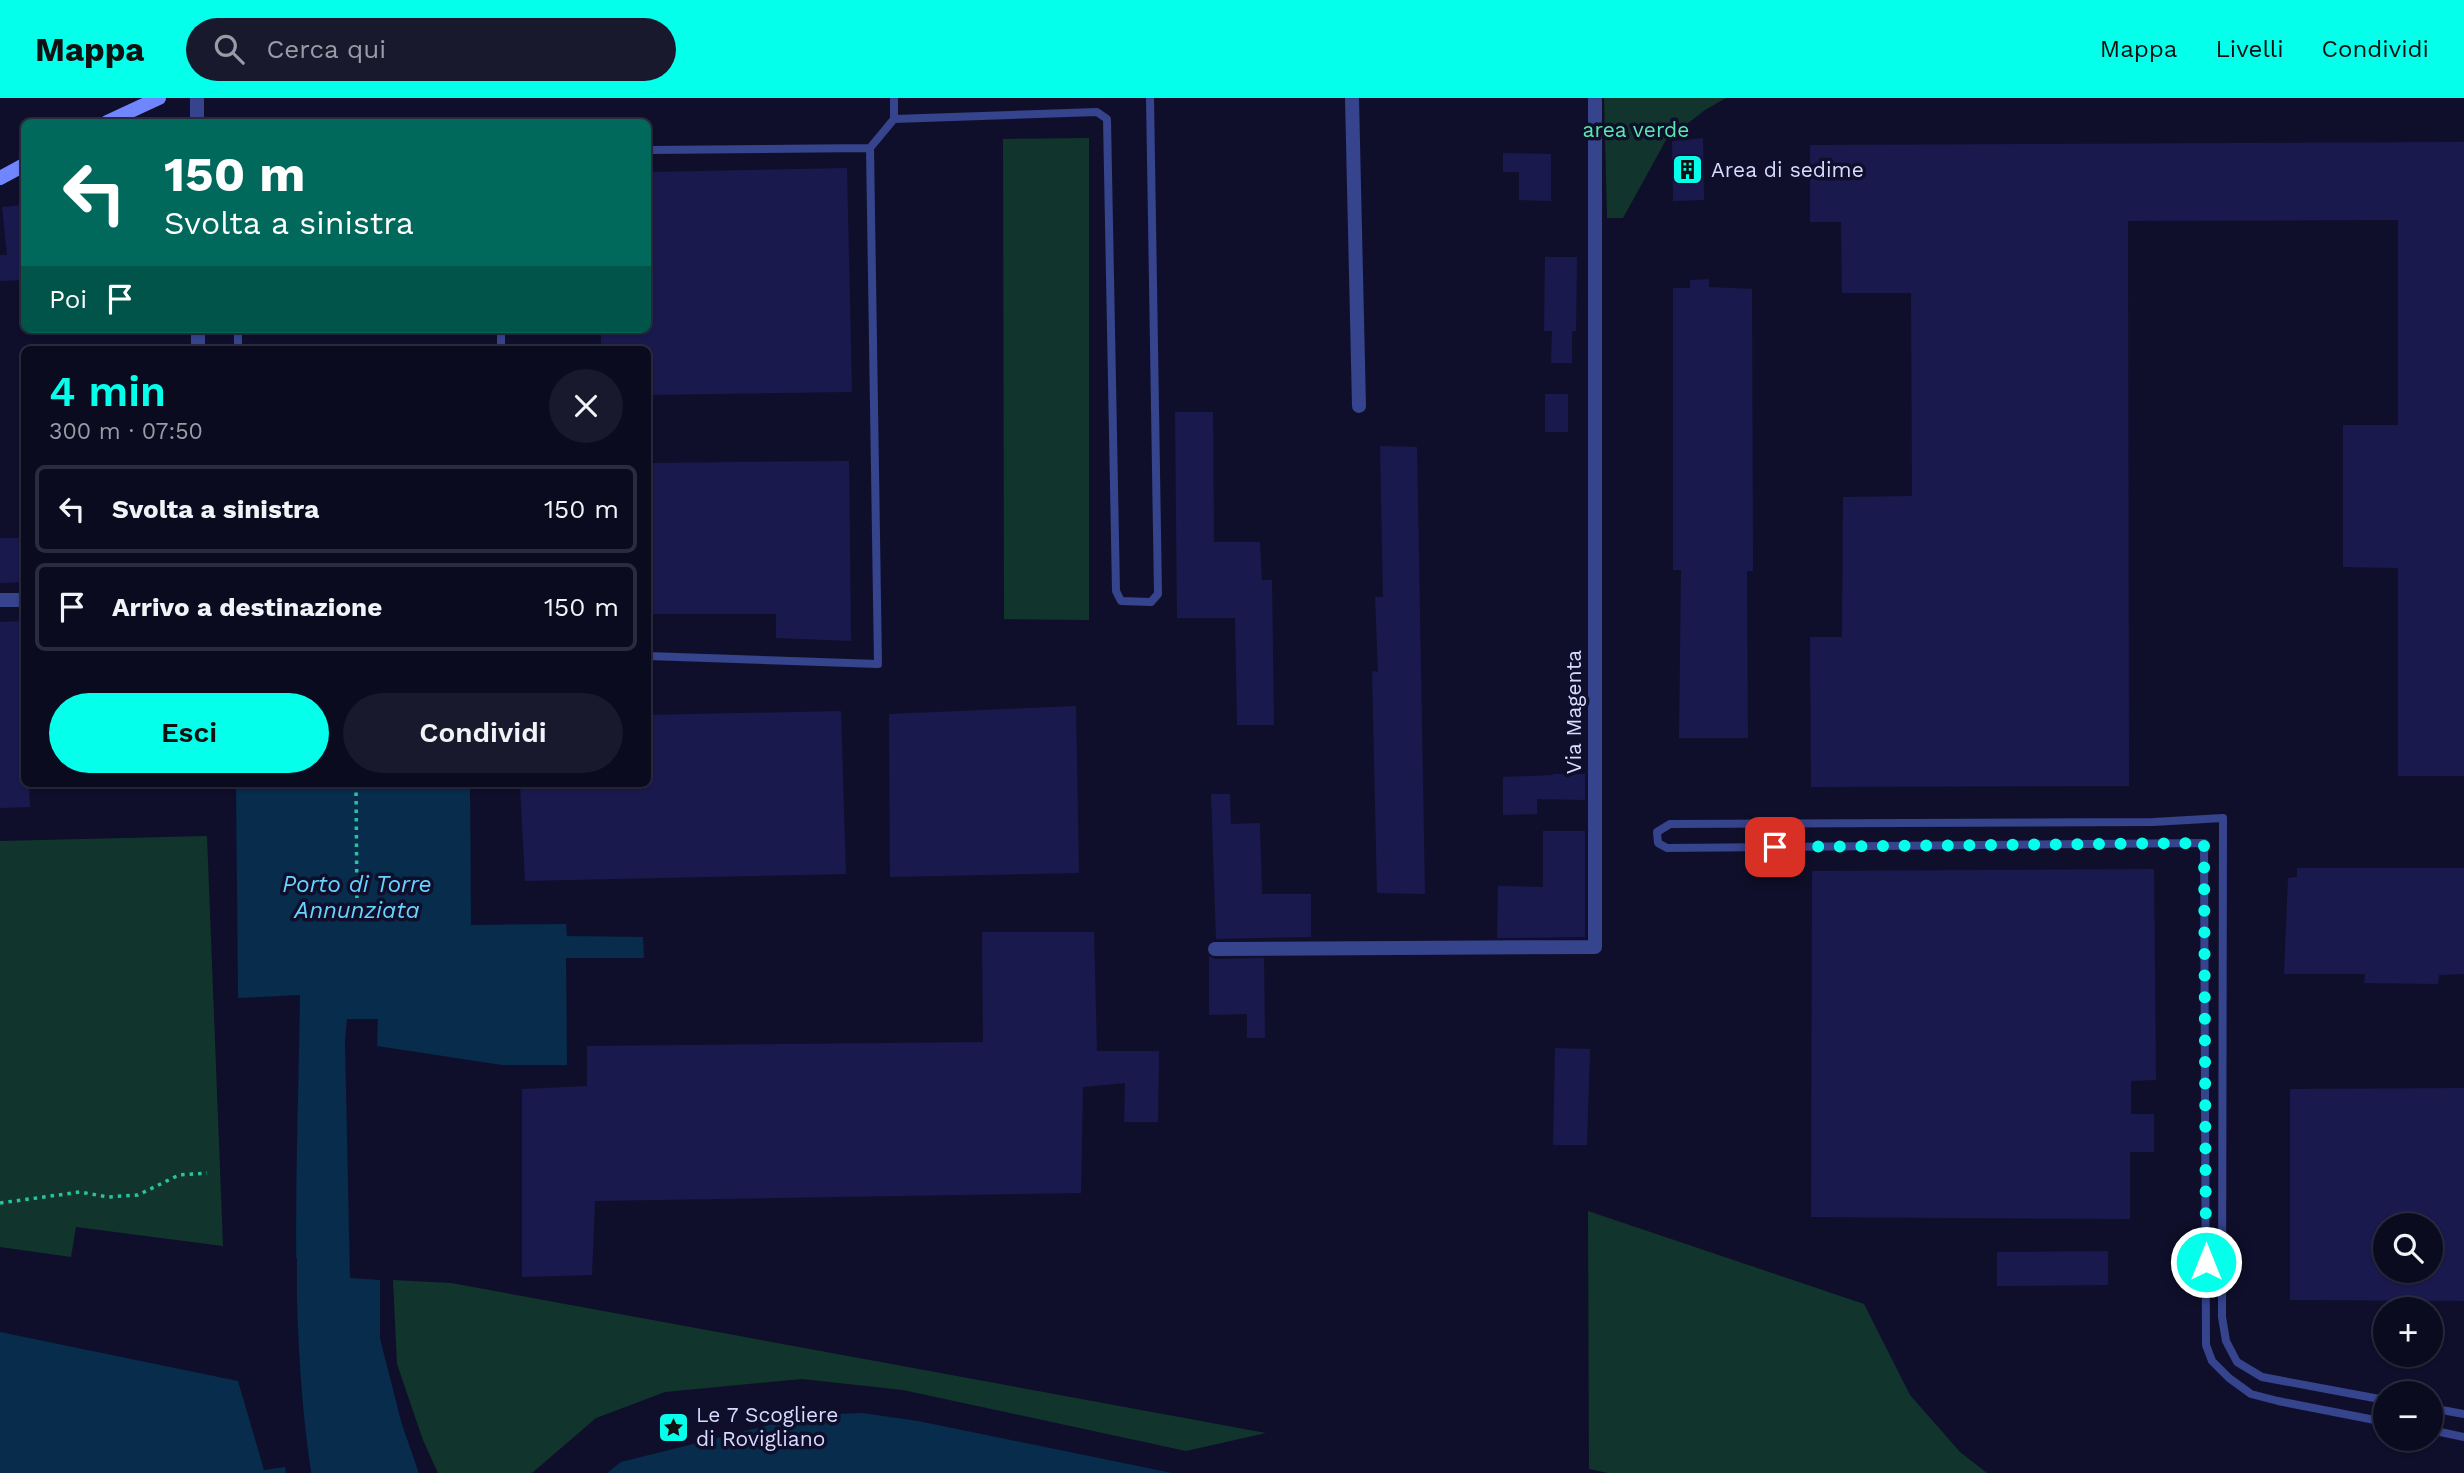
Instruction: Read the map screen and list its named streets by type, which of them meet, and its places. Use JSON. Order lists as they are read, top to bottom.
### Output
{
  "streets": {
    "street": ["Via Magenta"]
  },
  "water": ["Porto di Torre Annunziata"],
  "parks": ["area verde"],
  "places": {
    "building": ["Area di sedime"],
    "place": ["Le 7 Scogliere di Rovigliano"]
  },
  "page": {
    "header": "Mappa",
    "search": "Cerca qui",
    "nav": ["Mappa", "Livelli", "Condividi"],
    "turn": ["150 m", "Svolta a sinistra"],
    "then": "Poi",
    "heading": ["4 min", "300 m · 07:50"],
    "list": [
      {
        "name": "Svolta a sinistra",
        "value": "150 m"
      },
      {
        "name": "Arrivo a destinazione",
        "value": "150 m"
      }
    ],
    "buttons": ["Esci", "Condividi"],
    "map_buttons": ["+", "−"]
  }
}
